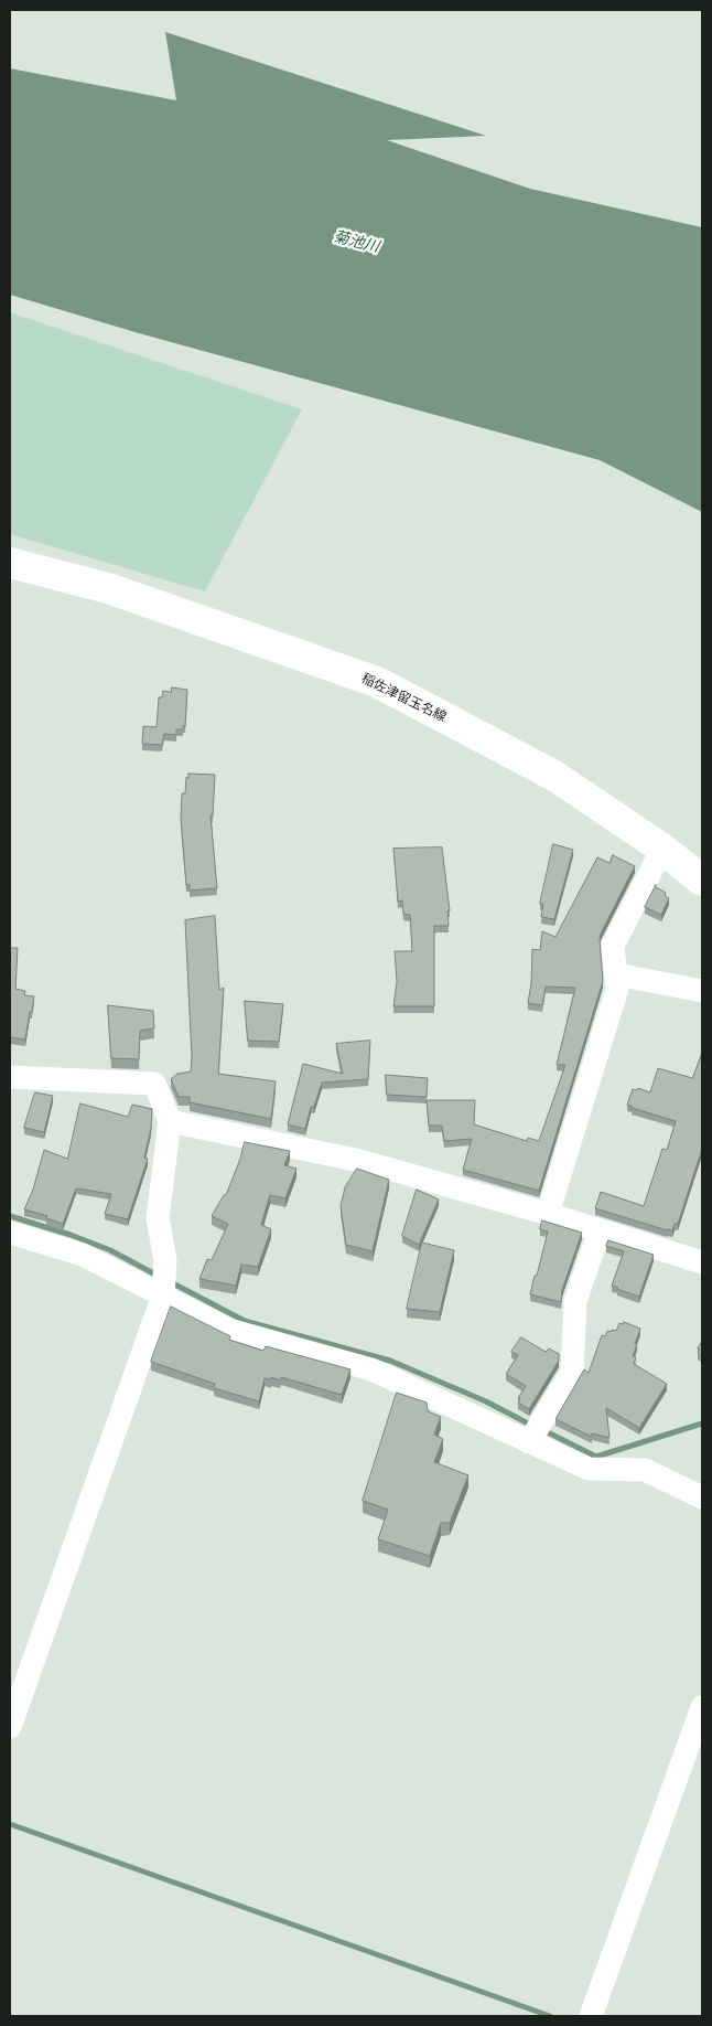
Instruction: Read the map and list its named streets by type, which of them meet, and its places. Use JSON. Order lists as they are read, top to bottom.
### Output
{
  "streets": {
    "main road": ["稲佐津留玉名線"]
  },
  "water": ["菊池川"]
}
